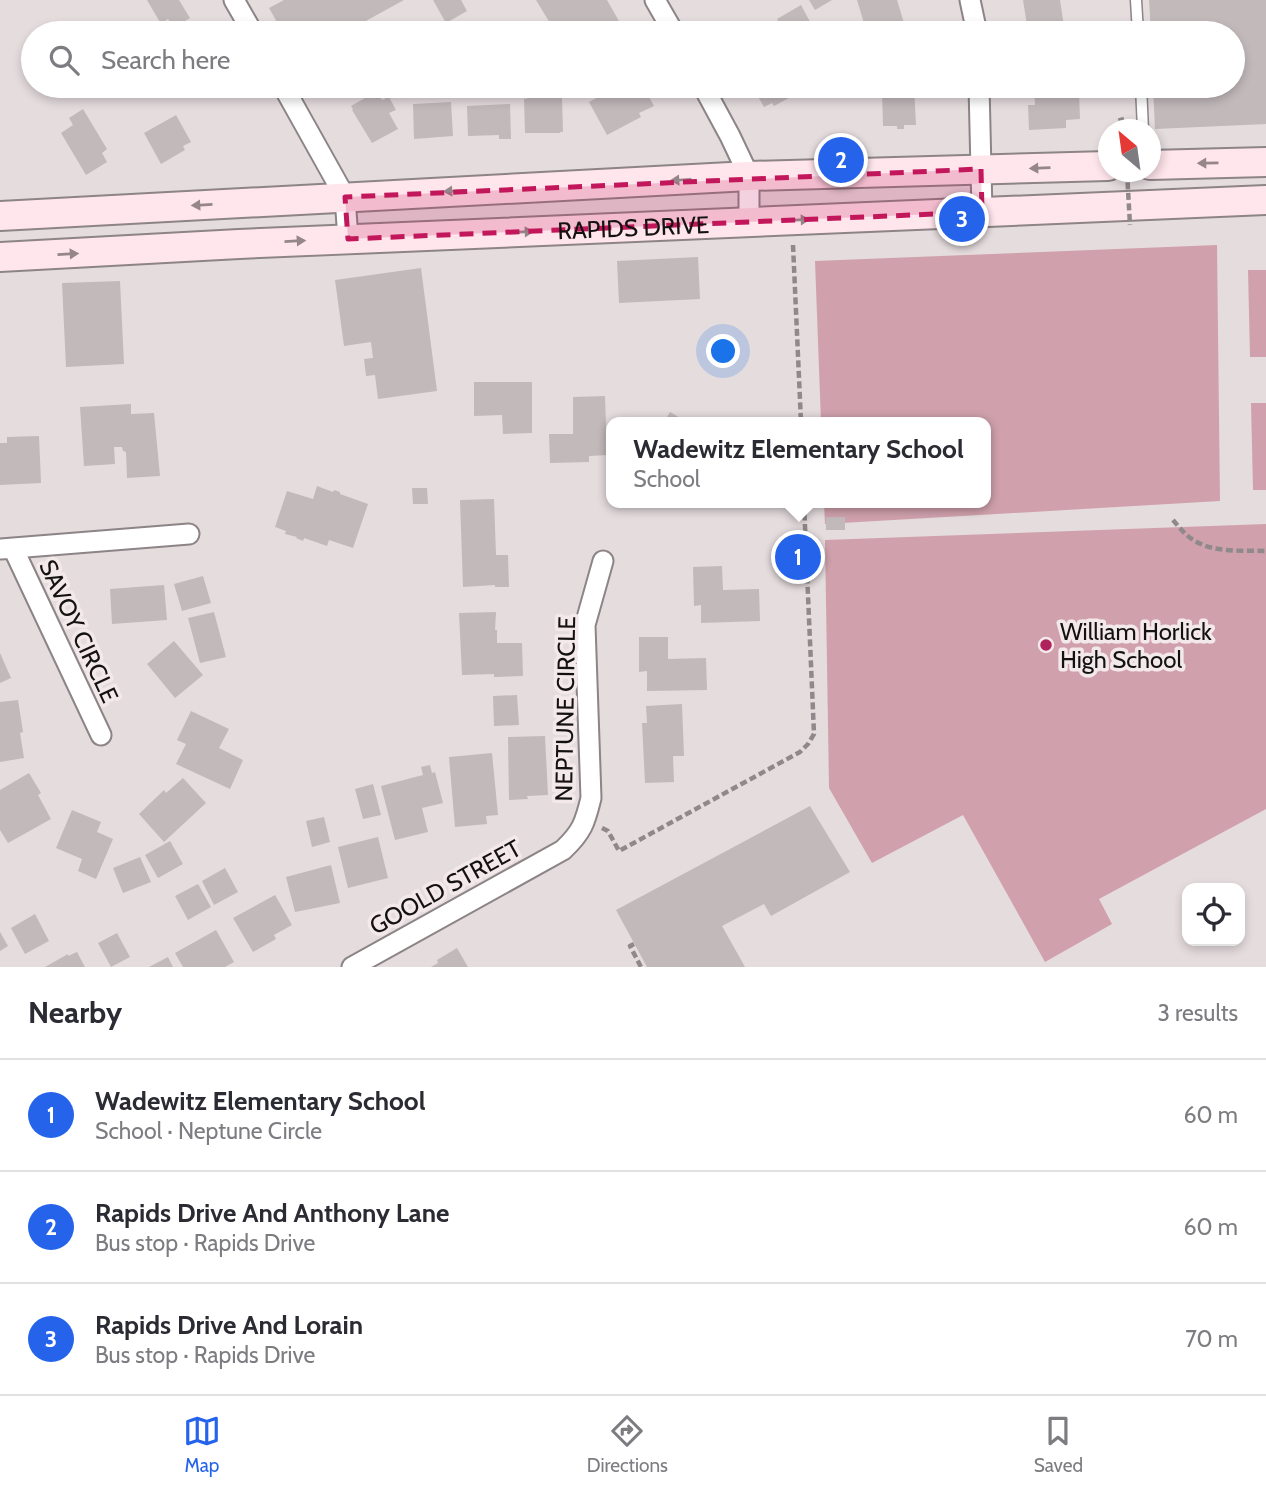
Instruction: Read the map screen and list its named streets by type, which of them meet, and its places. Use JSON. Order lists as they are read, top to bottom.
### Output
{
  "streets": {
    "street": [
      "RAPIDS DRIVE",
      "SAVOY CIRCLE",
      "NEPTUNE CIRCLE",
      "GOOLD STREET"
    ]
  },
  "crossings": [
    ["NEPTUNE CIRCLE", "GOOLD STREET"]
  ],
  "places": ["William Horlick High School"],
  "north": "top left",
  "page": {
    "search": "Search here",
    "pins": ["2", "3", "1"],
    "popup": ["Wadewitz Elementary School", "School"],
    "heading": ["Nearby", "3 results"],
    "list": [
      {
        "mark": "1",
        "name": "Wadewitz Elementary School",
        "note": "School · Neptune Circle",
        "value": "60 m"
      },
      {
        "mark": "2",
        "name": "Rapids Drive And Anthony Lane",
        "note": "Bus stop · Rapids Drive",
        "value": "60 m"
      },
      {
        "mark": "3",
        "name": "Rapids Drive And Lorain",
        "note": "Bus stop · Rapids Drive",
        "value": "70 m"
      }
    ],
    "nav": ["Map", "Directions", "Saved"]
  }
}
